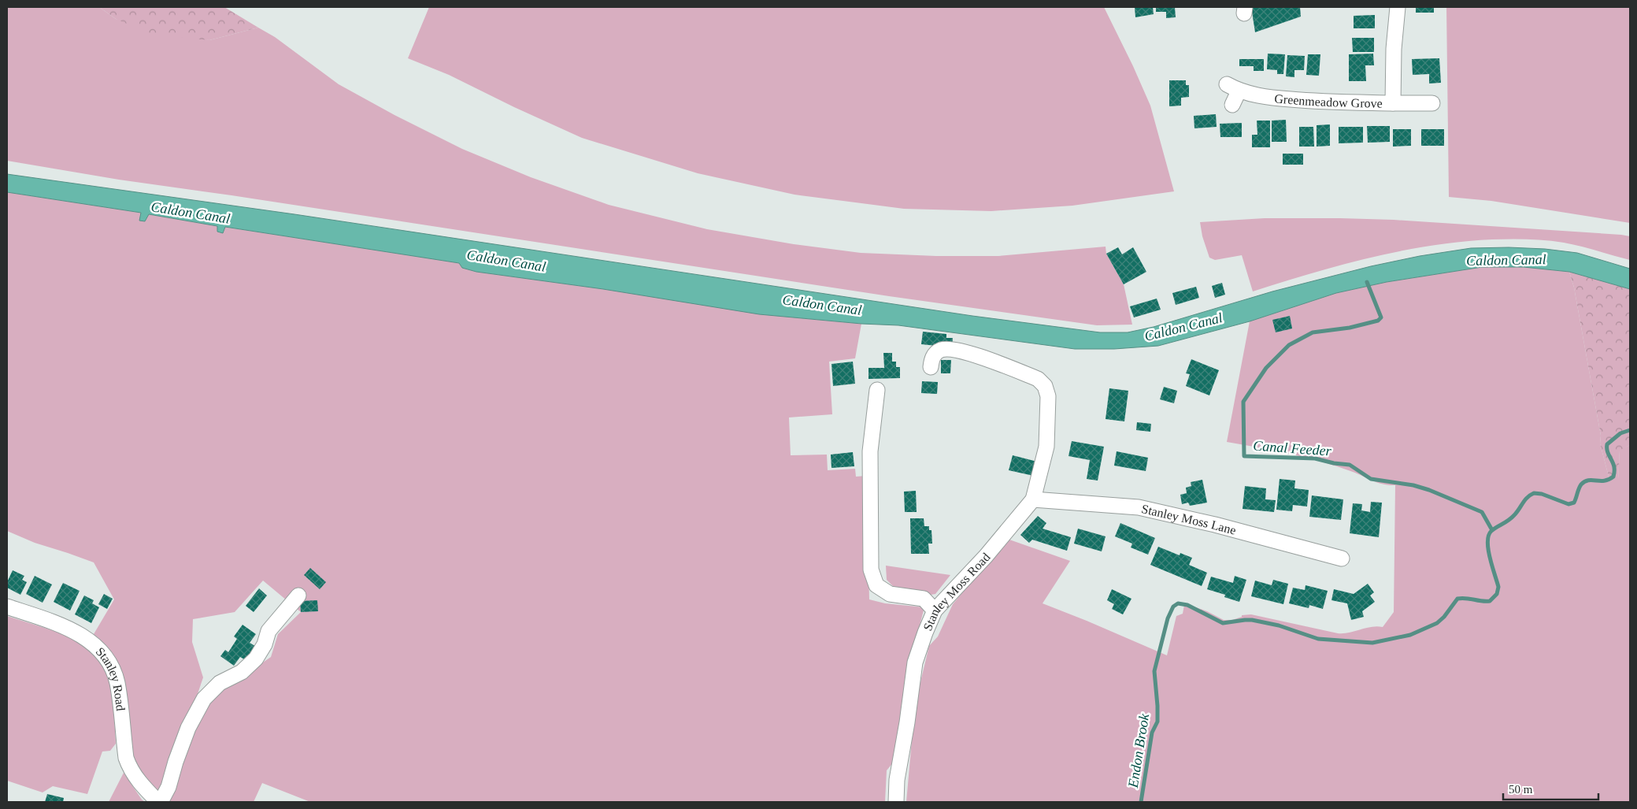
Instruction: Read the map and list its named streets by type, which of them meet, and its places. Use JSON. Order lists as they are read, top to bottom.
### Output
{
  "streets": {
    "street": [
      "Greenmeadow Grove",
      "Stanley Moss Lane",
      "Stanley Moss Road",
      "Stanley Road"
    ]
  },
  "crossings": [
    ["Stanley Moss Lane", "Stanley Moss Road"]
  ],
  "water": ["Caldon Canal", "Canal Feeder", "Endon Brook"],
  "scale_bar": "50 m"
}
